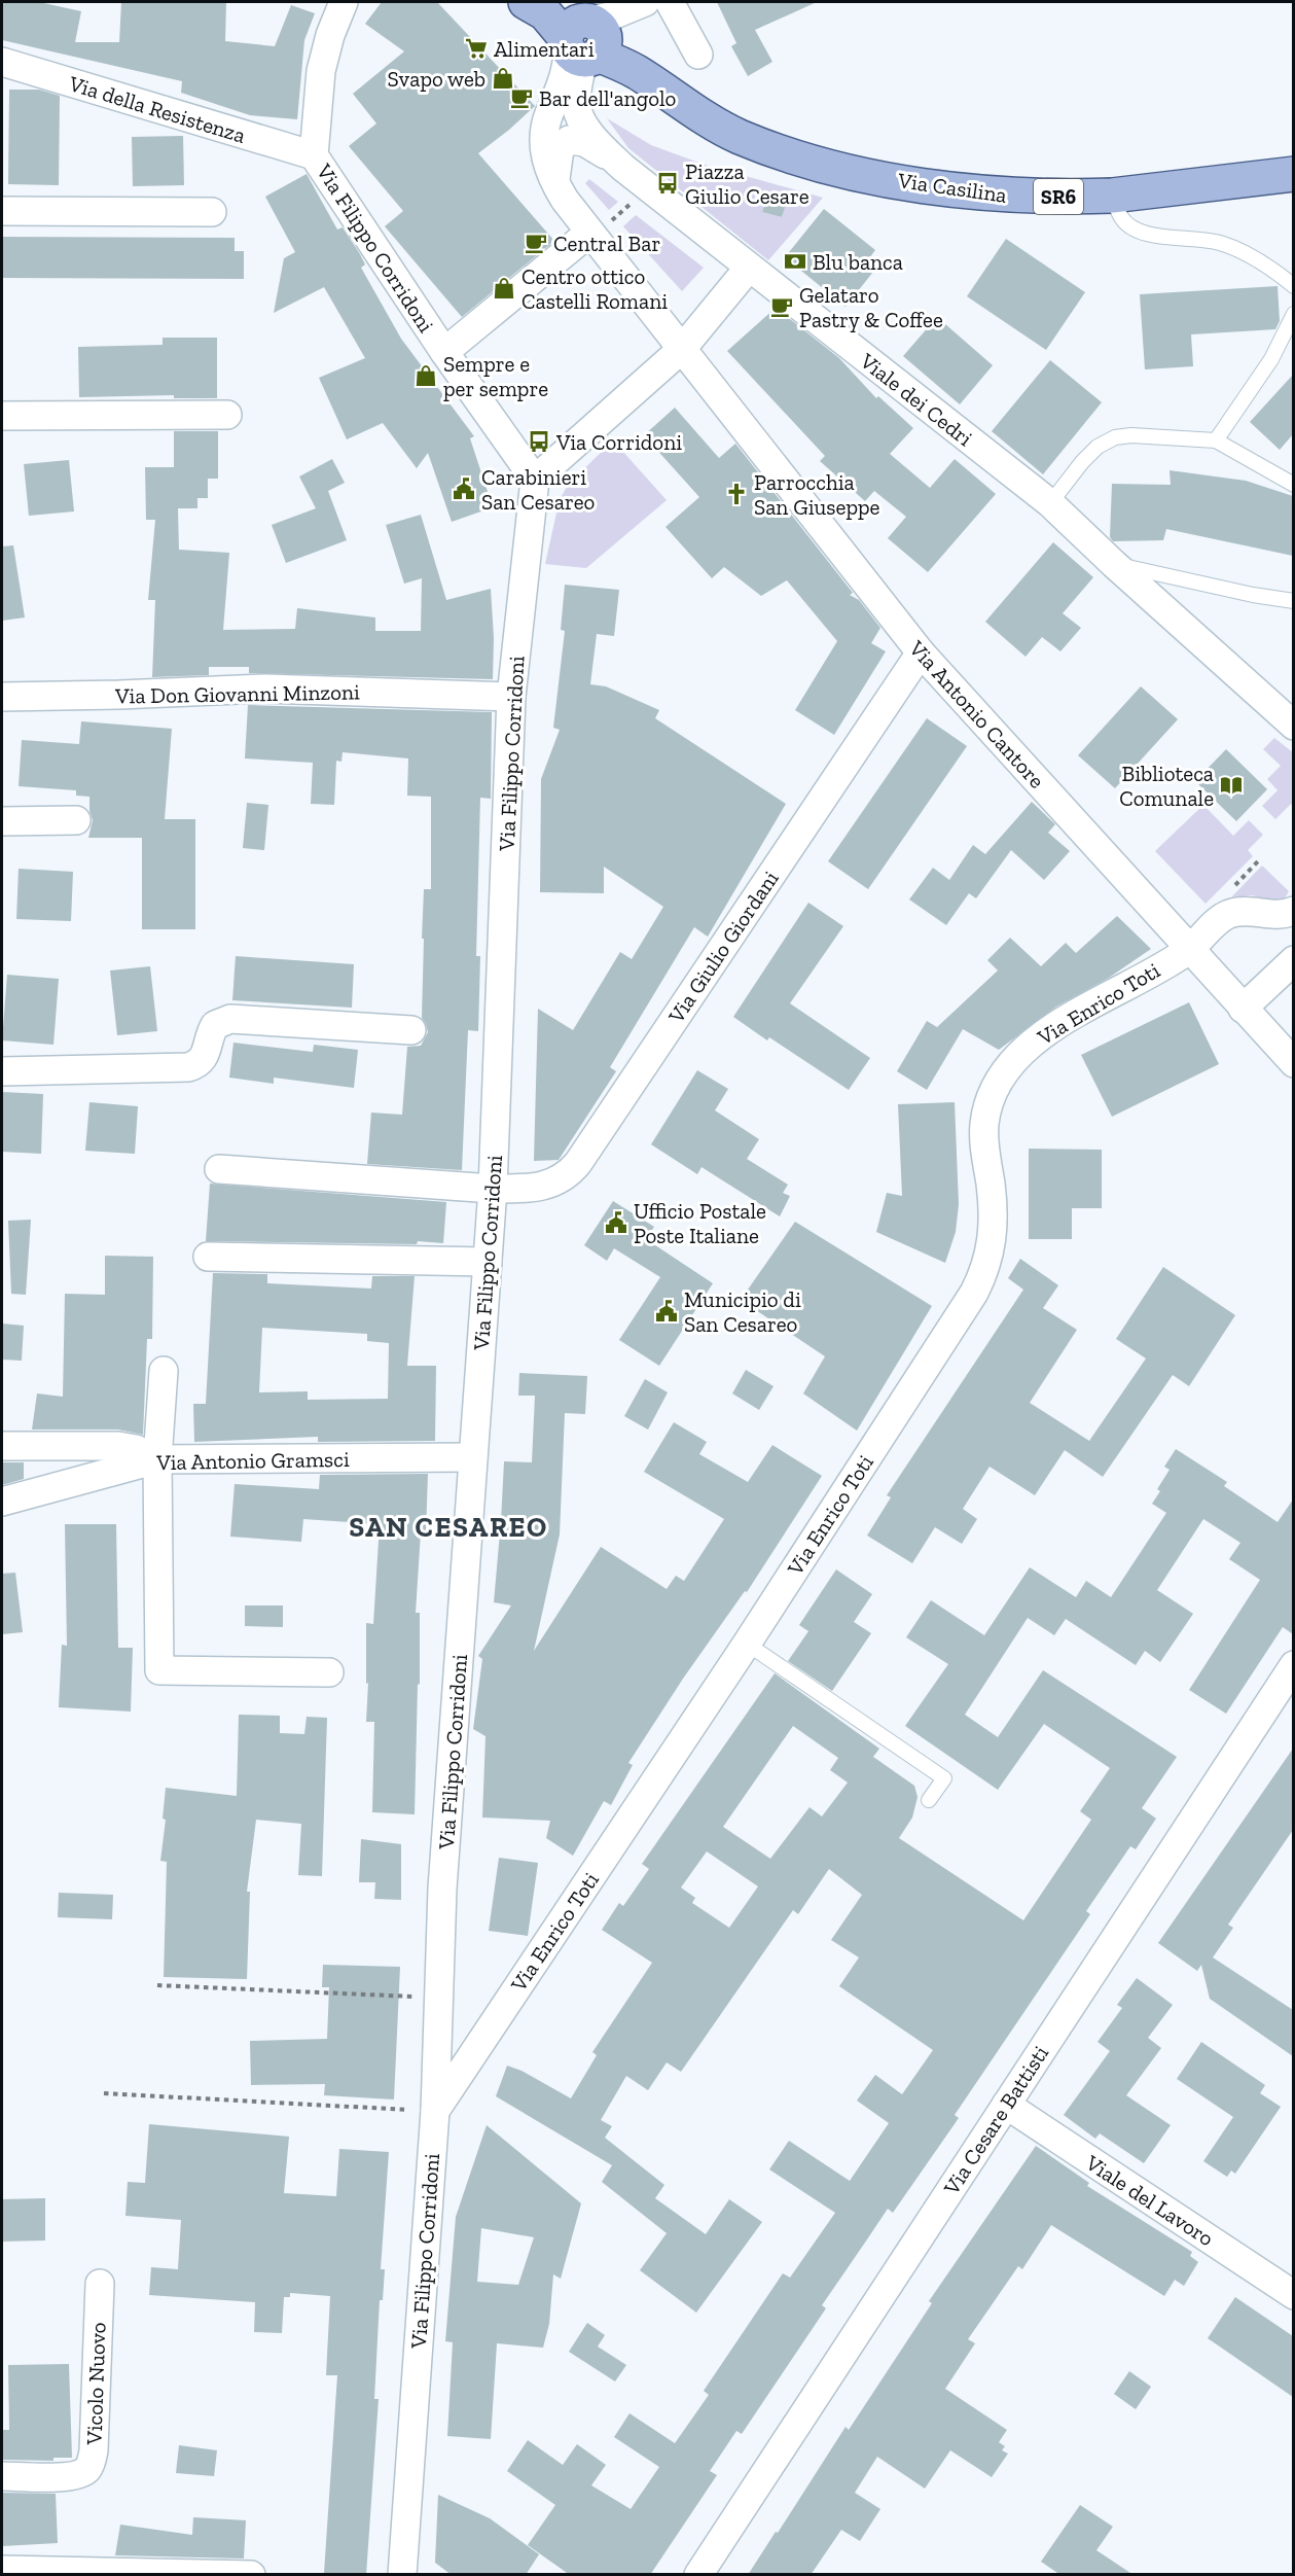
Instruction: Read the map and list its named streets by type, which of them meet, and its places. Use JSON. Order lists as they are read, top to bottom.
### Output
{
  "streets": {
    "main road": ["Via Casilina", "SR6"],
    "street": [
      "Via della Resistenza",
      "Via Filippo Corridoni",
      "Viale dei Cedri",
      "Via Don Giovanni Minzoni",
      "Via Antonio Cantore",
      "Via Giulio Giordani",
      "Via Enrico Toti",
      "Via Antonio Gramsci",
      "Via Cesare Battisti",
      "Viale del Lavoro",
      "Vicolo Nuovo"
    ]
  },
  "crossings": [
    ["Via della Resistenza", "Via Filippo Corridoni"],
    ["Via Casilina", "Viale dei Cedri"],
    ["Via Filippo Corridoni", "Via Don Giovanni Minzoni"],
    ["Via Filippo Corridoni", "Via Giulio Giordani"],
    ["Via Filippo Corridoni", "Via Enrico Toti"],
    ["Via Filippo Corridoni", "Via Antonio Gramsci"],
    ["Via Antonio Cantore", "Via Giulio Giordani"],
    ["Via Antonio Cantore", "Via Enrico Toti"],
    ["Via Cesare Battisti", "Viale del Lavoro"]
  ],
  "districts": ["SAN CESAREO"],
  "places": {
    "supermarket": ["Alimentari"],
    "shop": ["Svapo web", "Centro ottico Castelli Romani", "Sempre e per sempre"],
    "cafe": ["Bar dell'angolo", "Central Bar", "Gelataro Pastry & Coffee"],
    "bus stop": ["Piazza Giulio Cesare", "Via Corridoni"],
    "bank": ["Blu banca"],
    "public building": ["Carabinieri San Cesareo", "Ufficio Postale Poste Italiane", "Municipio di San Cesareo"],
    "church": ["Parrocchia San Giuseppe"],
    "library": ["Biblioteca Comunale"]
  }
}
